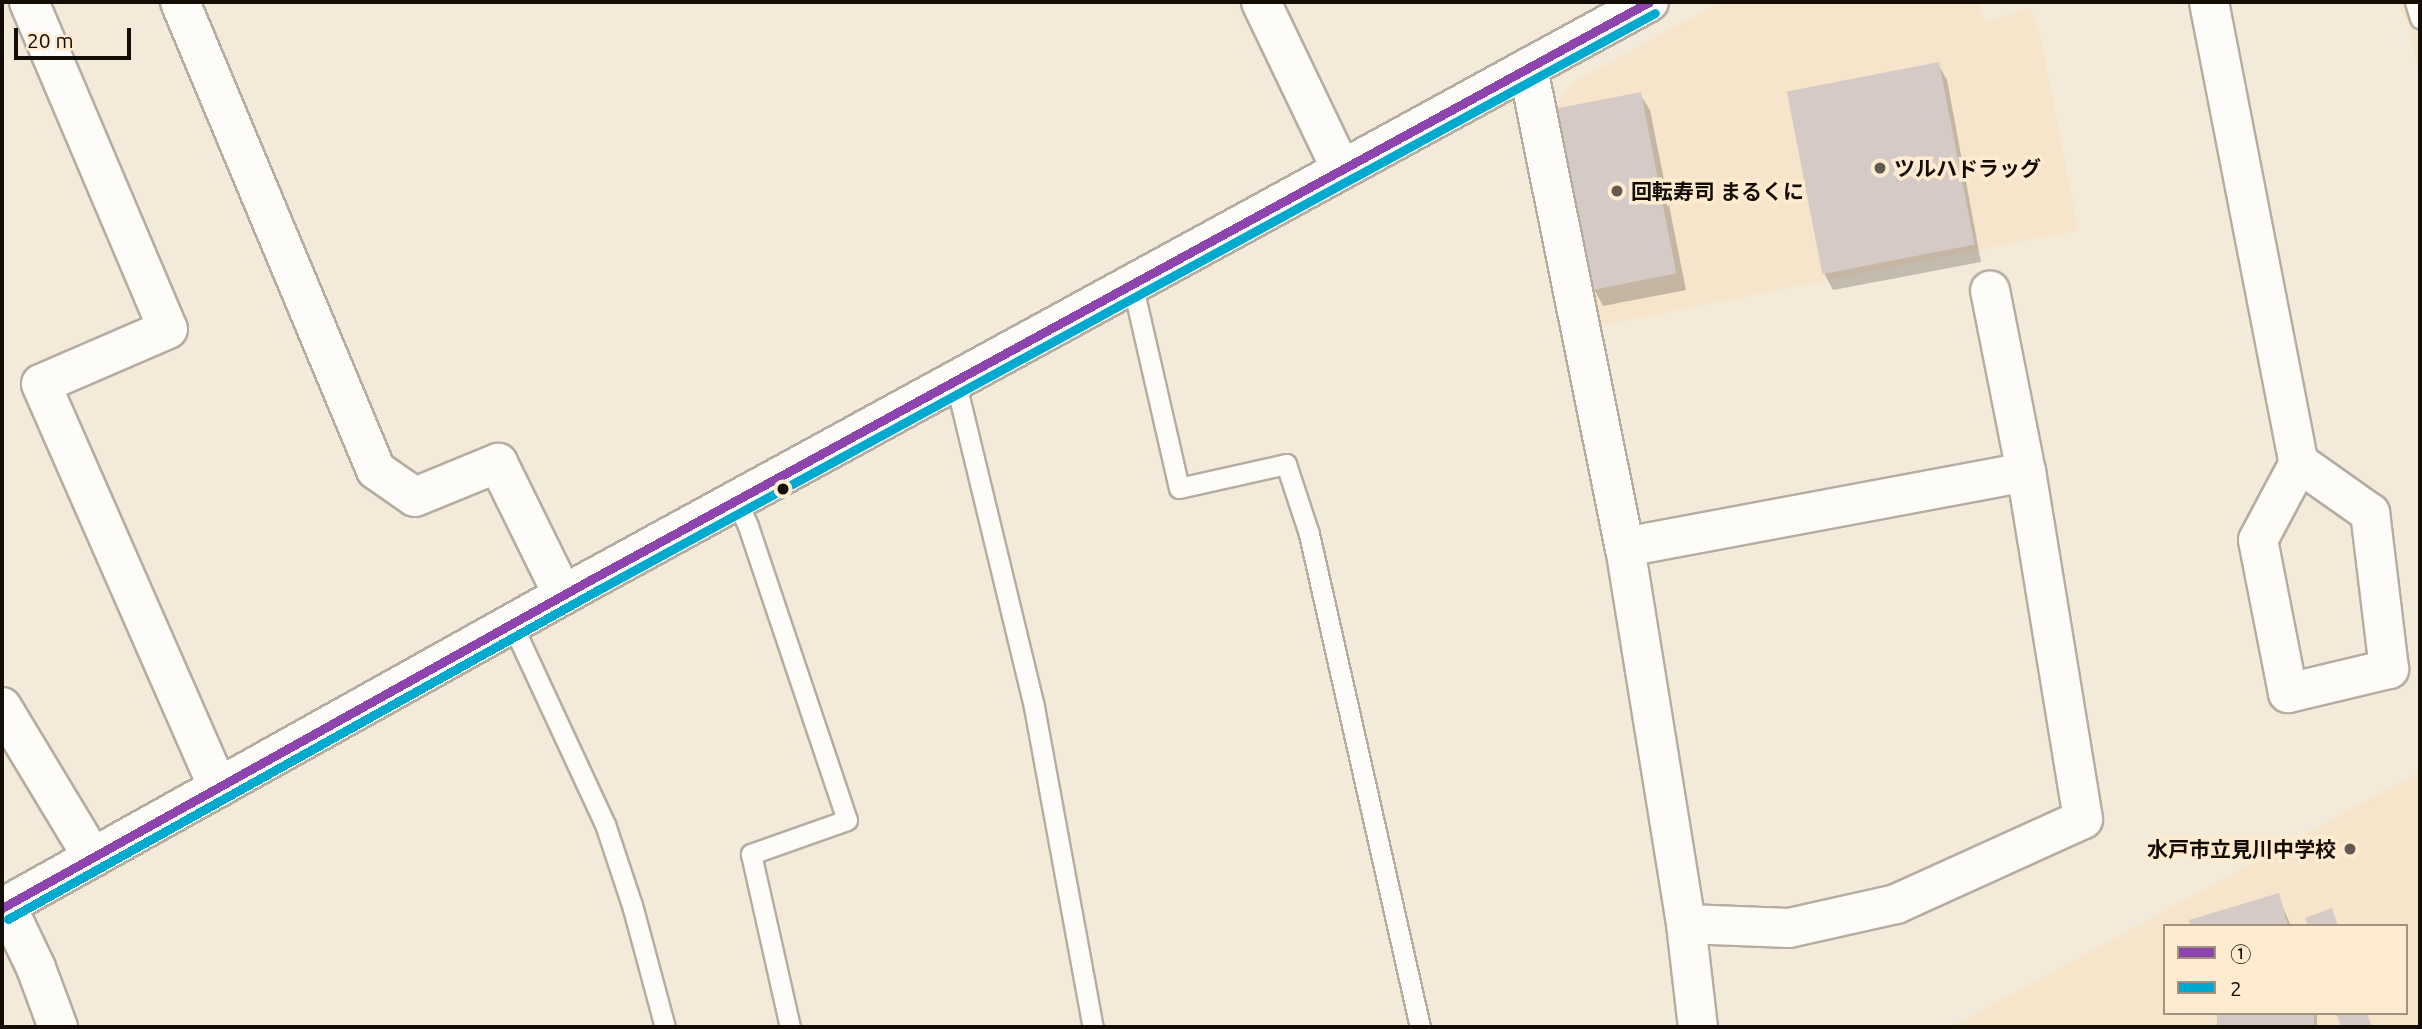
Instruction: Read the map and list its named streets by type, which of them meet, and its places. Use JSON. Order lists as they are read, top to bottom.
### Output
{
  "places": ["ツルハドラッグ", "回転寿司 まるくに", "水戸市立見川中学校"],
  "lines": ["transit line ①", "transit line 2"],
  "legend": ["①", "2"],
  "scale_bar": "20 m"
}
